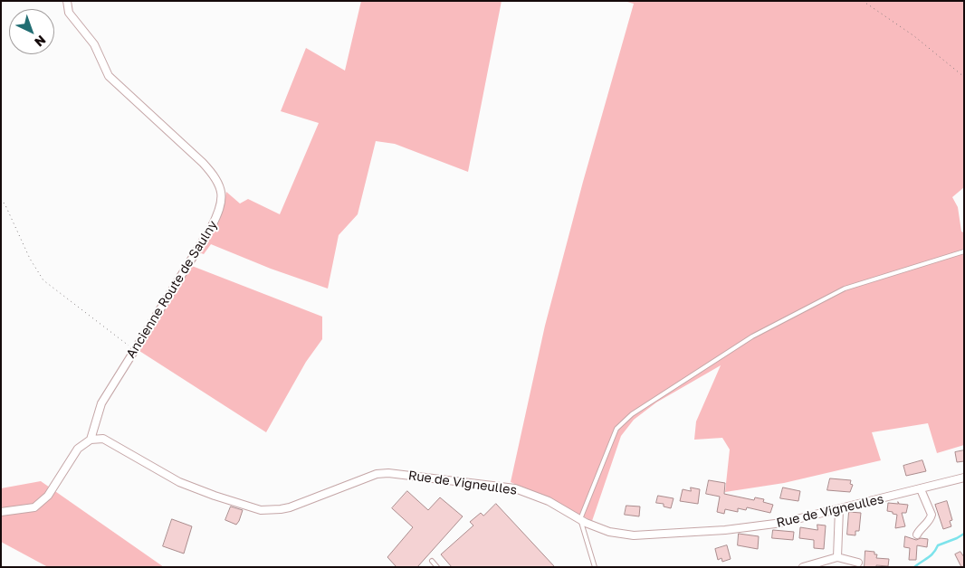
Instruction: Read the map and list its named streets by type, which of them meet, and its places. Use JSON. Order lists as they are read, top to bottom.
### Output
{
  "streets": {
    "street": ["Ancienne Route de Saulny", "Rue de Vigneulles"]
  },
  "crossings": [
    ["Ancienne Route de Saulny", "Rue de Vigneulles"]
  ],
  "north": "bottom right"
}
